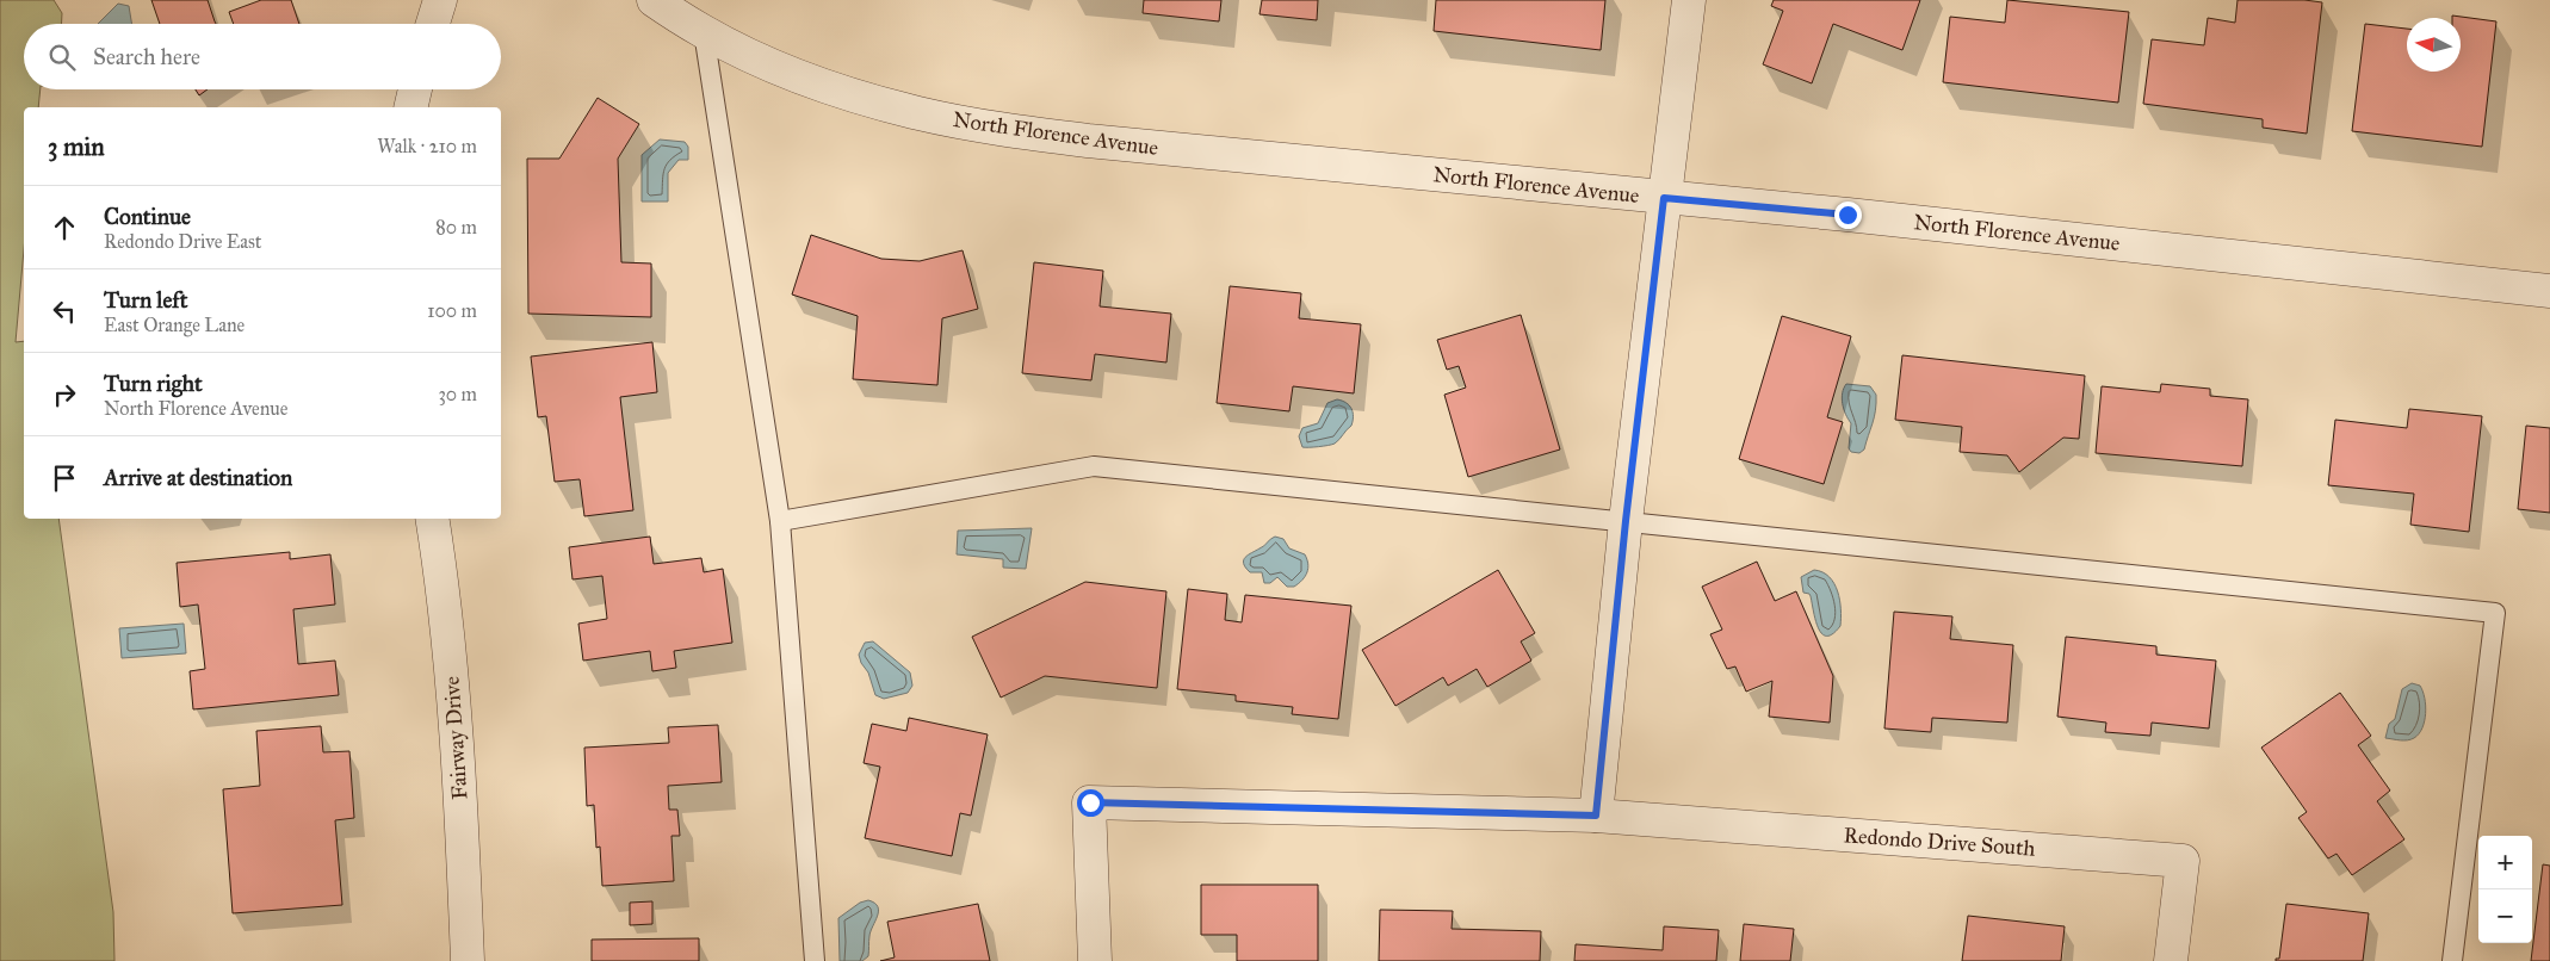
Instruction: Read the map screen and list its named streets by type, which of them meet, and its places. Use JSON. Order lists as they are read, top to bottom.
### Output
{
  "streets": {
    "street": ["North Florence Avenue", "Fairway Drive", "Redondo Drive South"]
  },
  "north": "left",
  "page": {
    "search": "Search here",
    "heading": ["3 min", "Walk · 210 m"],
    "list": [
      ["Continue", "Redondo Drive East", "80 m"],
      ["Turn left", "East Orange Lane", "100 m"],
      ["Turn right", "North Florence Avenue", "30 m"],
      "Arrive at destination"
    ],
    "map_buttons": ["+", "−"]
  }
}
